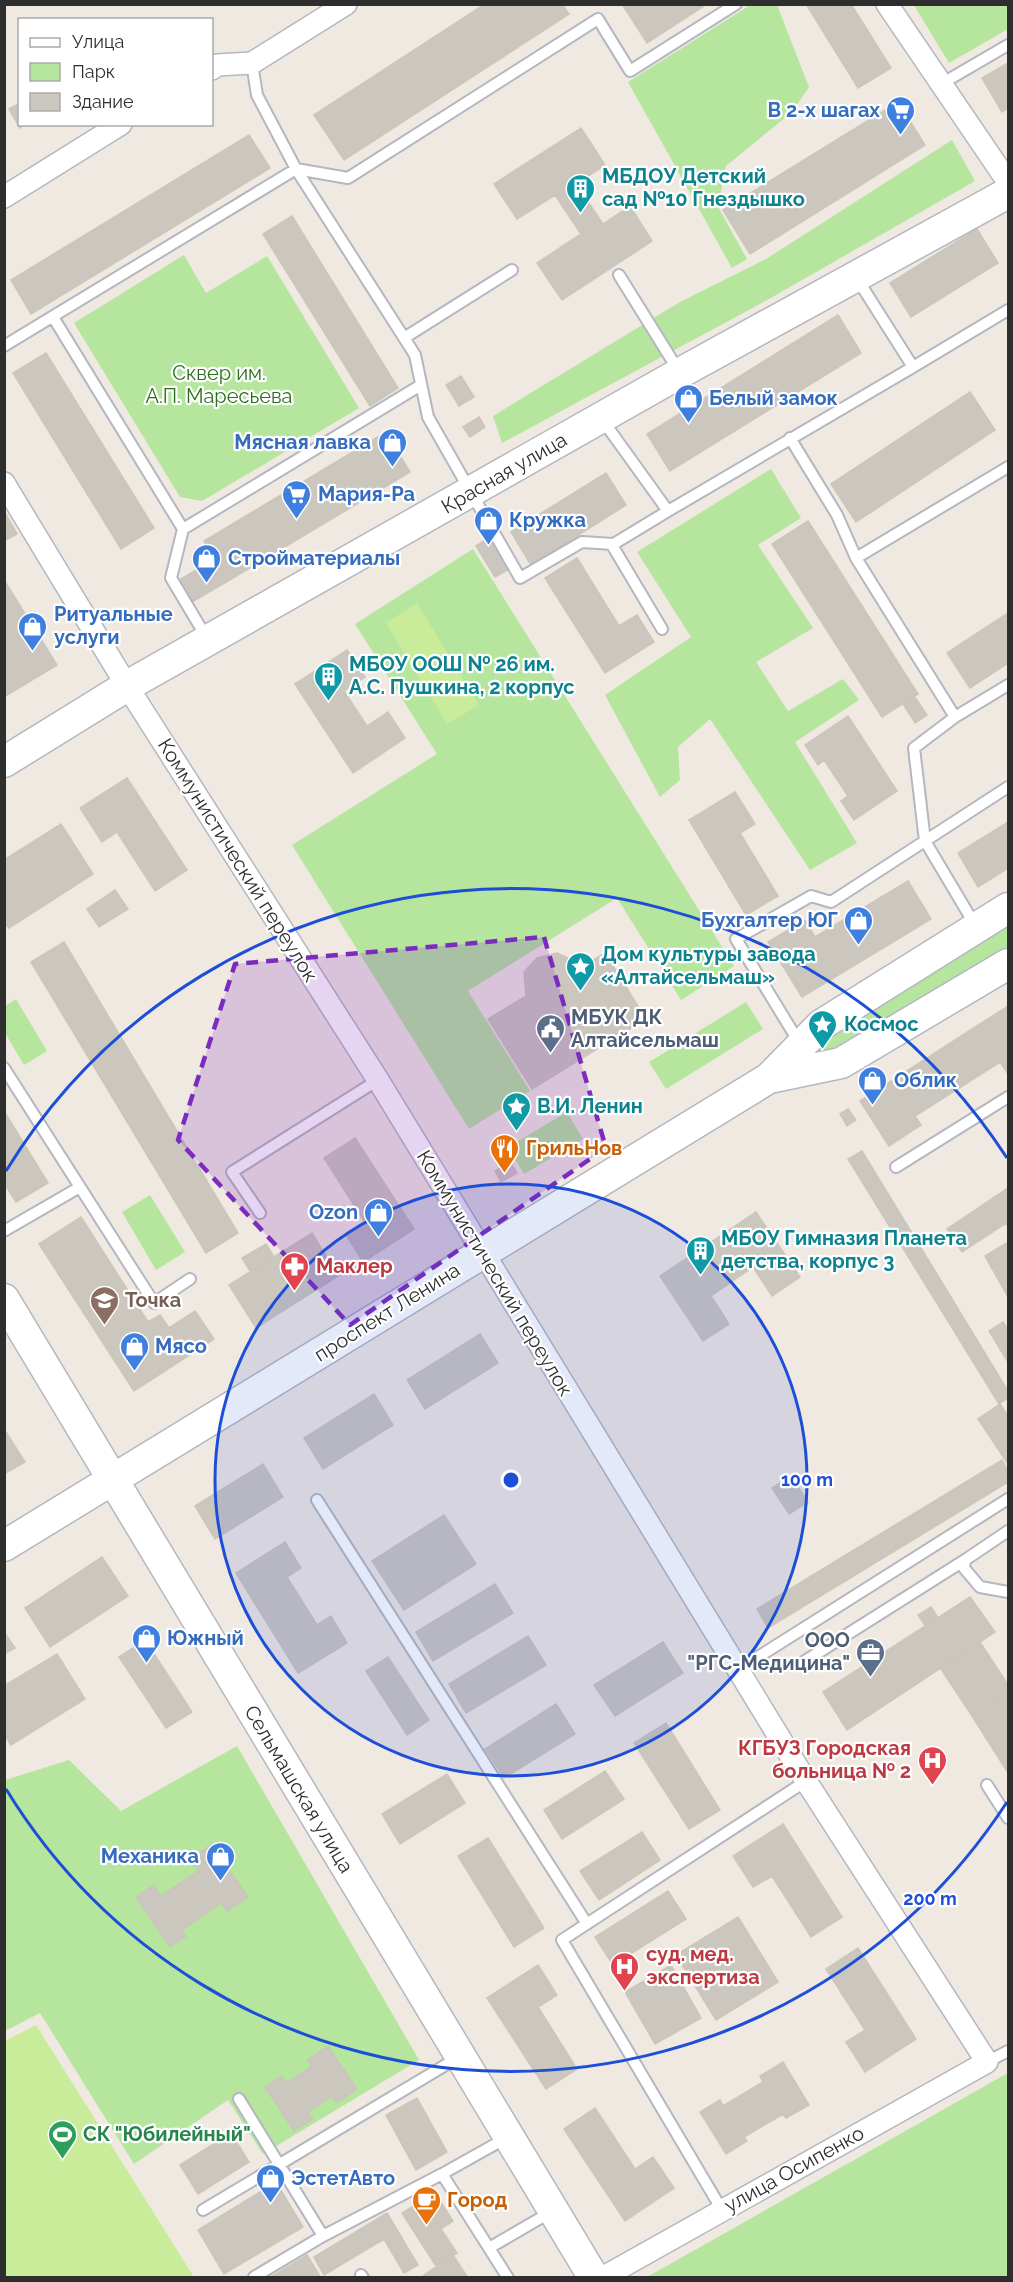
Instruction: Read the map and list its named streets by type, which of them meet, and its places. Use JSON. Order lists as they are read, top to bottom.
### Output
{
  "streets": {
    "main road": ["Красная улица", "проспект Ленина", "Сельмашская улица"],
    "street": ["Коммунистический переулок", "улица Осипенко"]
  },
  "crossings": [
    ["Красная улица", "Коммунистический переулок"],
    ["Коммунистический переулок", "проспект Ленина"],
    ["Коммунистический переулок", "улица Осипенко"],
    ["проспект Ленина", "Сельмашская улица"]
  ],
  "parks": ["Сквер им. А.П. Маресьева"],
  "places": {
    "supermarket": ["В 2-х шагах", "Мария-Ра"],
    "building": ["МБДОУ Детский сад №10 Гнездышко", "МБОУ ООШ № 26 им. А.С. Пушкина, 2 корпус", "МБОУ Гимназия Планета детства, корпус 3"],
    "shop": [
      "Белый замок",
      "Мясная лавка",
      "Кружка",
      "Стройматериалы",
      "Ритуальные услуги",
      "Бухгалтер ЮГ",
      "Облик",
      "Ozon",
      "Мясо",
      "Южный",
      "Механика",
      "ЭстетАвто"
    ],
    "place": ["Дом культуры завода «Алтайсельмаш»", "Космос", "В.И. Ленин"],
    "public building": ["МБУК ДК Алтайсельмаш"],
    "restaurant": ["ГрильНов"],
    "pharmacy": ["Маклер"],
    "school or university": ["Точка"],
    "office": ["ООО \"РГС-Медицина\""],
    "hospital": ["КГБУЗ Городская больница № 2", "суд. мед. экспертиза"],
    "sports": ["СК \"Юбилейный\""],
    "cafe": ["Город"]
  },
  "legend": ["Улица", "Парк", "Здание"],
  "rings": ["100 m", "200 m"]
}
